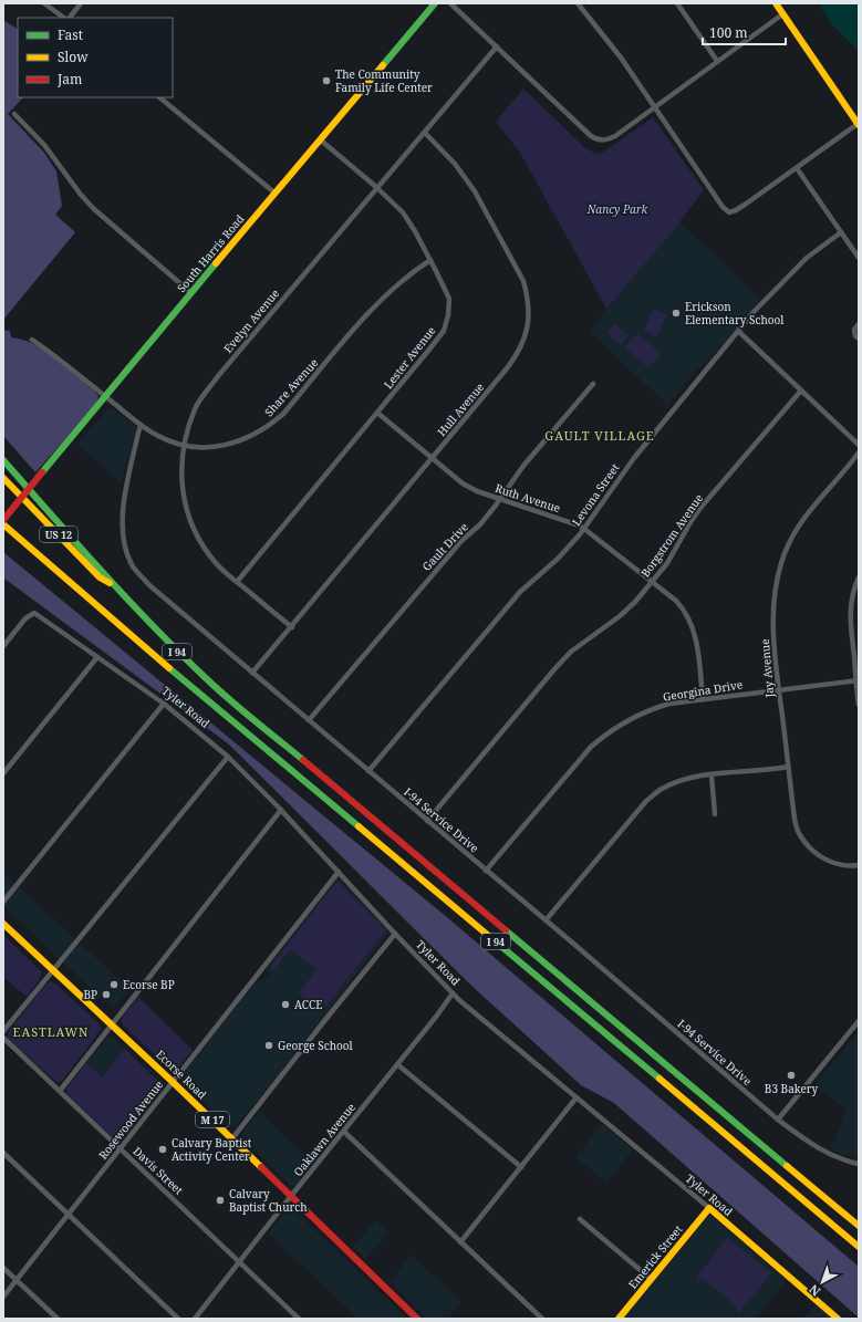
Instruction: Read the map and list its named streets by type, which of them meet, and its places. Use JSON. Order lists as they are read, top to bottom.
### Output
{
  "streets": {
    "main road": [
      "South Harris Road",
      "US 12",
      "I 94",
      "Tyler Road",
      "Ecorse Road",
      "M 17",
      "Emerick Street"
    ],
    "street": [
      "Evelyn Avenue",
      "Lester Avenue",
      "Share Avenue",
      "Hull Avenue",
      "Levona Street",
      "Ruth Avenue",
      "Borgstrom Avenue",
      "Gault Drive",
      "Jay Avenue",
      "Georgina Drive",
      "I-94 Service Drive",
      "Rosewood Avenue",
      "Oaklawn Avenue",
      "Davis Street"
    ]
  },
  "crossings": [
    ["South Harris Road", "Lester Avenue"],
    ["South Harris Road", "Share Avenue"],
    ["Evelyn Avenue", "Lester Avenue"],
    ["Evelyn Avenue", "Share Avenue"],
    ["Evelyn Avenue", "Hull Avenue"],
    ["Lester Avenue", "Share Avenue"],
    ["Lester Avenue", "Ruth Avenue"],
    ["Share Avenue", "I-94 Service Drive"],
    ["Hull Avenue", "Ruth Avenue"],
    ["Hull Avenue", "I-94 Service Drive"],
    ["Levona Street", "Ruth Avenue"],
    ["Levona Street", "I-94 Service Drive"],
    ["Ruth Avenue", "Borgstrom Avenue"],
    ["Ruth Avenue", "Gault Drive"],
    ["Ruth Avenue", "Georgina Drive"],
    ["US 12", "I 94"],
    ["Borgstrom Avenue", "I-94 Service Drive"],
    ["Gault Drive", "I-94 Service Drive"],
    ["Jay Avenue", "Georgina Drive"],
    ["Georgina Drive", "I-94 Service Drive"],
    ["Tyler Road", "Rosewood Avenue"],
    ["Tyler Road", "Oaklawn Avenue"],
    ["Tyler Road", "Emerick Street"],
    ["Ecorse Road", "Rosewood Avenue"],
    ["Ecorse Road", "Oaklawn Avenue"],
    ["Rosewood Avenue", "Davis Street"],
    ["Oaklawn Avenue", "Davis Street"]
  ],
  "districts": ["GAULT VILLAGE", "EASTLAWN"],
  "parks": ["Nancy Park"],
  "places": [
    "The Community Family Life Center",
    "Erickson Elementary School",
    "Ecorse BP",
    "BP",
    "ACCE",
    "George School",
    "B3 Bakery",
    "Calvary Baptist Activity Center",
    "Calvary Baptist Church"
  ],
  "legend": ["Fast", "Slow", "Jam"],
  "scale_bar": "100 m",
  "north": "bottom left"
}
